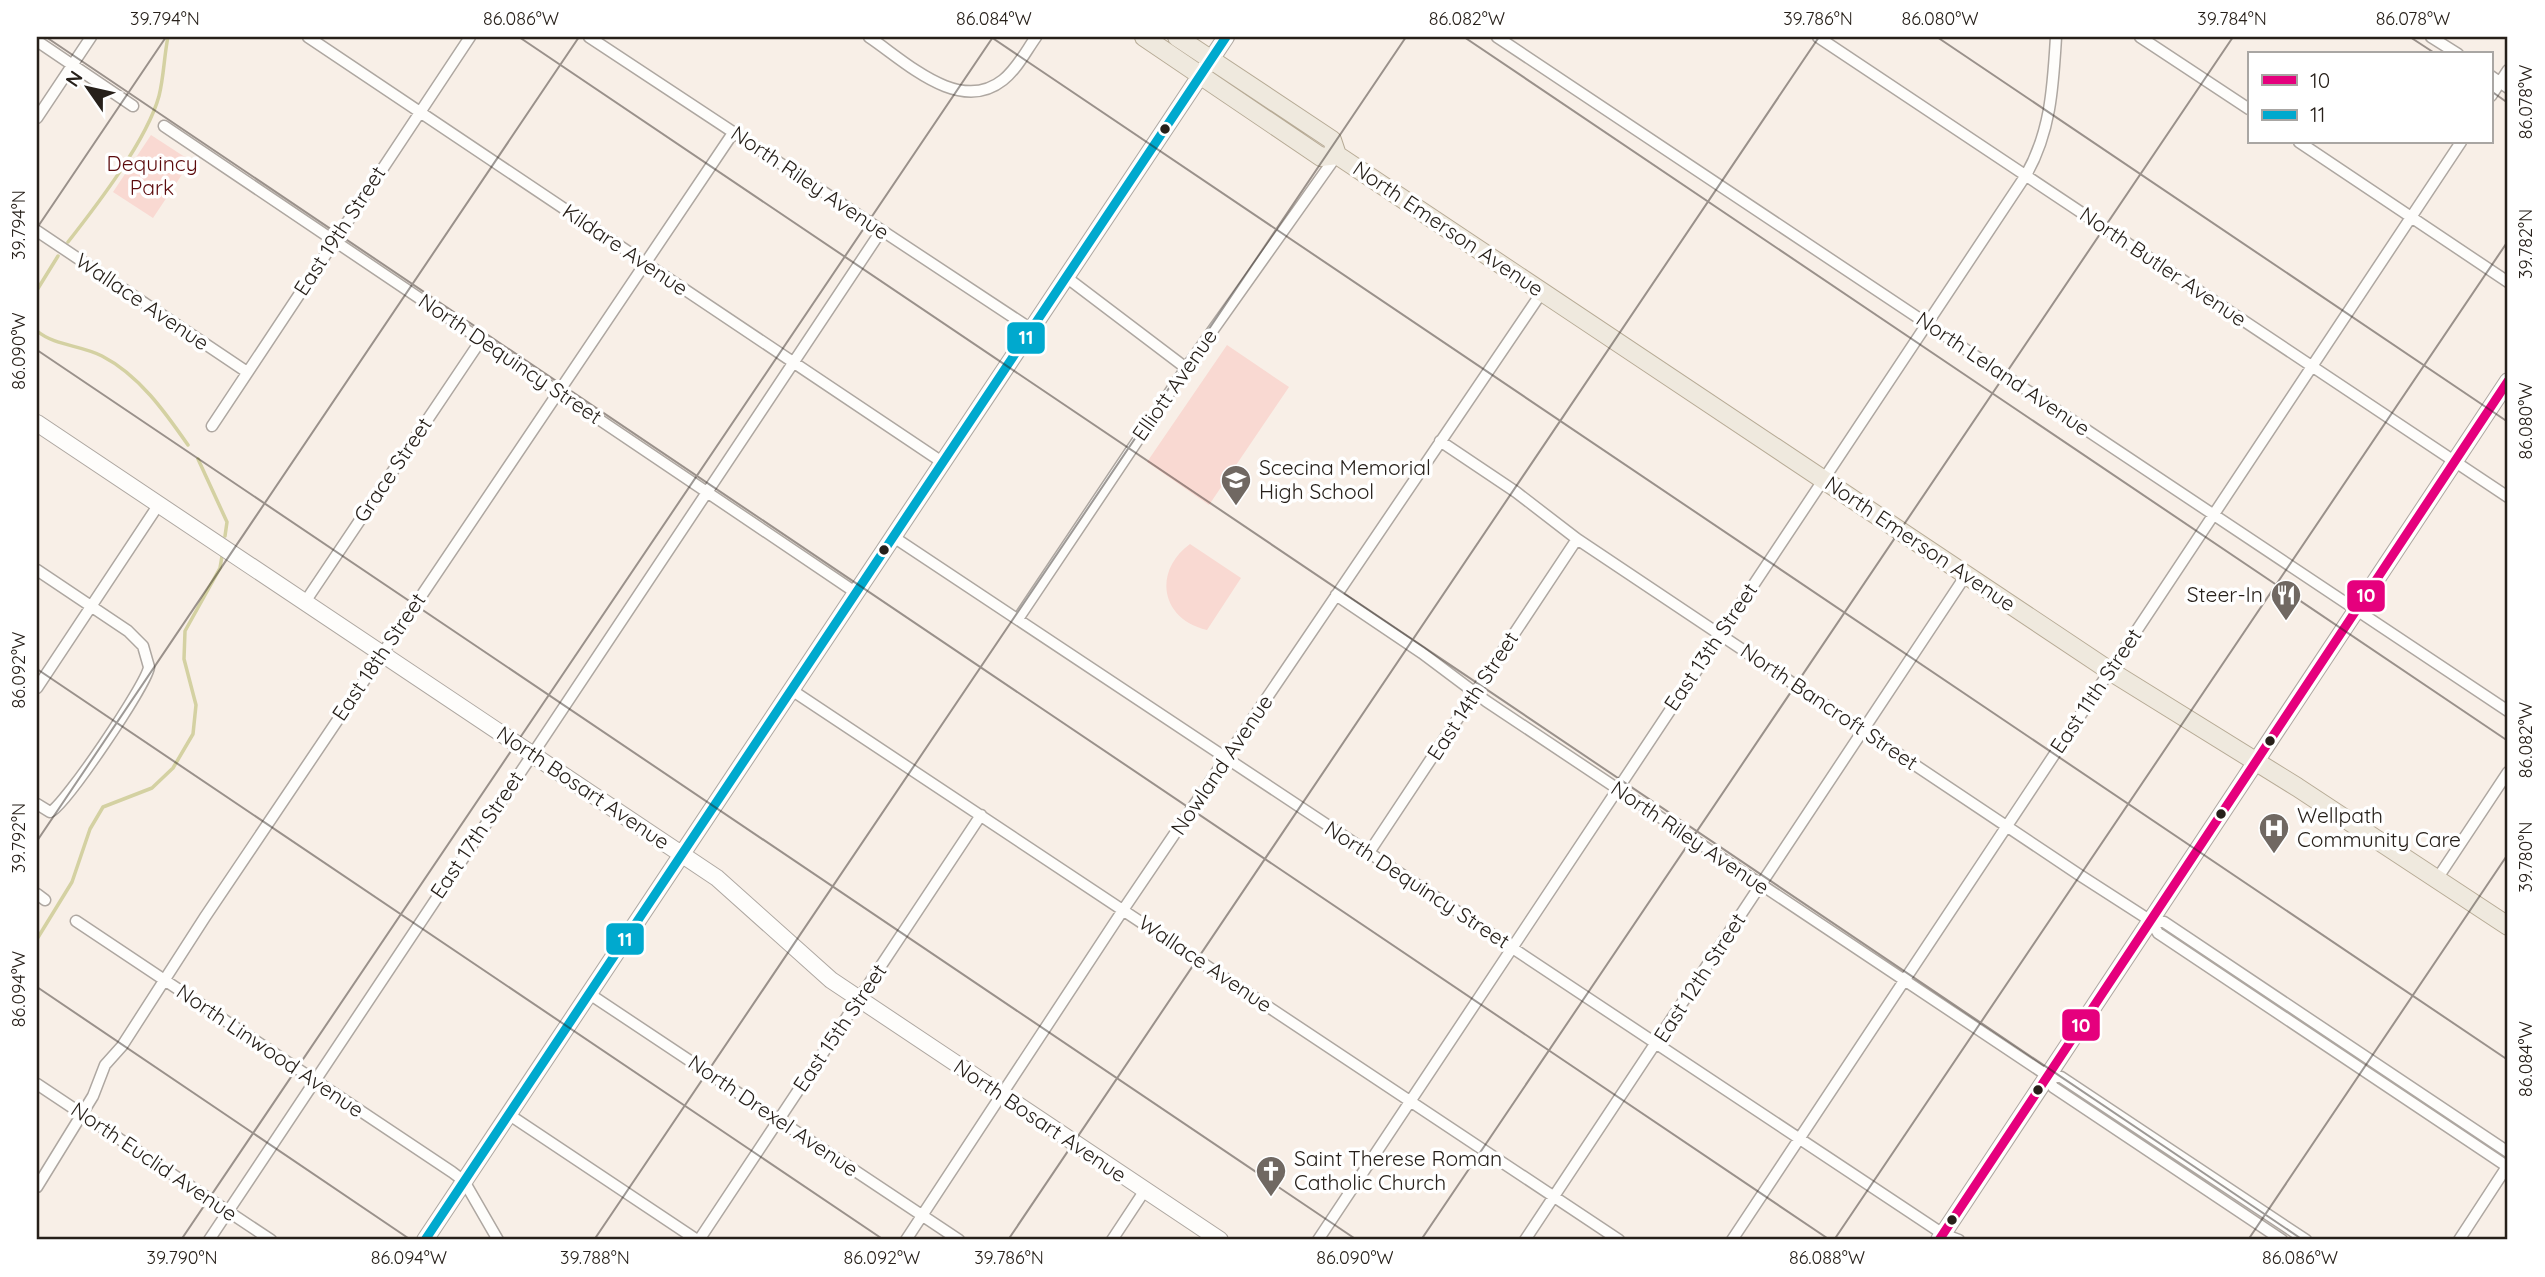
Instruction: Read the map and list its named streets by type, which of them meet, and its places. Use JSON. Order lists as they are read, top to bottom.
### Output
{
  "streets": {
    "main road": ["North Emerson Avenue", "North Bosart Avenue"],
    "street": [
      "North Riley Avenue",
      "East 19th Street",
      "Kildare Avenue",
      "North Butler Avenue",
      "Wallace Avenue",
      "North Dequincy Street",
      "North Leland Avenue",
      "Elliott Avenue",
      "Grace Street",
      "East 13th Street",
      "East 18th Street",
      "East 11th Street",
      "East 14th Street",
      "North Bancroft Street",
      "Nowland Avenue",
      "East 17th Street",
      "East 12th Street",
      "East 15th Street",
      "North Linwood Avenue",
      "North Drexel Avenue",
      "North Euclid Avenue"
    ]
  },
  "crossings": [
    ["North Riley Avenue", "East 13th Street"],
    ["North Riley Avenue", "East 18th Street"],
    ["North Riley Avenue", "East 11th Street"],
    ["North Riley Avenue", "East 14th Street"],
    ["North Riley Avenue", "Nowland Avenue"],
    ["North Riley Avenue", "East 17th Street"],
    ["North Riley Avenue", "East 12th Street"],
    ["North Emerson Avenue", "Elliott Avenue"],
    ["North Emerson Avenue", "East 13th Street"],
    ["North Emerson Avenue", "East 11th Street"],
    ["North Emerson Avenue", "Nowland Avenue"],
    ["North Emerson Avenue", "East 12th Street"],
    ["East 19th Street", "Kildare Avenue"],
    ["East 19th Street", "Wallace Avenue"],
    ["East 19th Street", "North Dequincy Street"],
    ["Kildare Avenue", "East 18th Street"],
    ["Kildare Avenue", "East 17th Street"],
    ["North Butler Avenue", "East 13th Street"],
    ["North Butler Avenue", "East 11th Street"],
    ["Wallace Avenue", "East 13th Street"],
    ["Wallace Avenue", "Nowland Avenue"],
    ["Wallace Avenue", "East 12th Street"],
    ["Wallace Avenue", "East 15th Street"],
    ["North Dequincy Street", "Elliott Avenue"],
    ["North Dequincy Street", "Grace Street"],
    ["North Dequincy Street", "East 13th Street"],
    ["North Dequincy Street", "East 18th Street"],
    ["North Dequincy Street", "East 11th Street"],
    ["North Dequincy Street", "East 14th Street"],
    ["North Dequincy Street", "Nowland Avenue"],
    ["North Dequincy Street", "East 17th Street"],
    ["North Dequincy Street", "East 12th Street"],
    ["North Leland Avenue", "East 13th Street"],
    ["North Leland Avenue", "East 11th Street"],
    ["Grace Street", "North Bosart Avenue"],
    ["East 13th Street", "North Bancroft Street"],
    ["East 18th Street", "North Bosart Avenue"],
    ["East 18th Street", "North Linwood Avenue"],
    ["East 18th Street", "North Euclid Avenue"],
    ["East 11th Street", "North Bancroft Street"],
    ["East 14th Street", "North Bancroft Street"],
    ["North Bancroft Street", "Nowland Avenue"],
    ["North Bancroft Street", "East 12th Street"],
    ["Nowland Avenue", "North Bosart Avenue"],
    ["Nowland Avenue", "North Drexel Avenue"],
    ["North Bosart Avenue", "East 17th Street"],
    ["North Bosart Avenue", "East 15th Street"],
    ["East 17th Street", "North Linwood Avenue"],
    ["East 17th Street", "North Euclid Avenue"],
    ["East 15th Street", "North Drexel Avenue"]
  ],
  "parks": ["Dequincy Park"],
  "places": {
    "school or university": ["Scecina Memorial High School"],
    "restaurant": ["Steer-In"],
    "hospital": ["Wellpath Community Care"],
    "church": ["Saint Therese Roman Catholic Church"]
  },
  "lines": ["transit line 11", "transit line 10"],
  "legend": ["10", "11"],
  "north": "top left",
  "coordinates": [
    "39.794°N",
    "86.086°W",
    "86.084°W",
    "86.082°W",
    "39.786°N",
    "86.080°W",
    "39.784°N",
    "86.078°W",
    "39.782°N",
    "86.090°W",
    "86.092°W",
    "39.792°N",
    "39.780°N",
    "86.094°W",
    "39.790°N",
    "39.788°N",
    "86.088°W"
  ]
}
